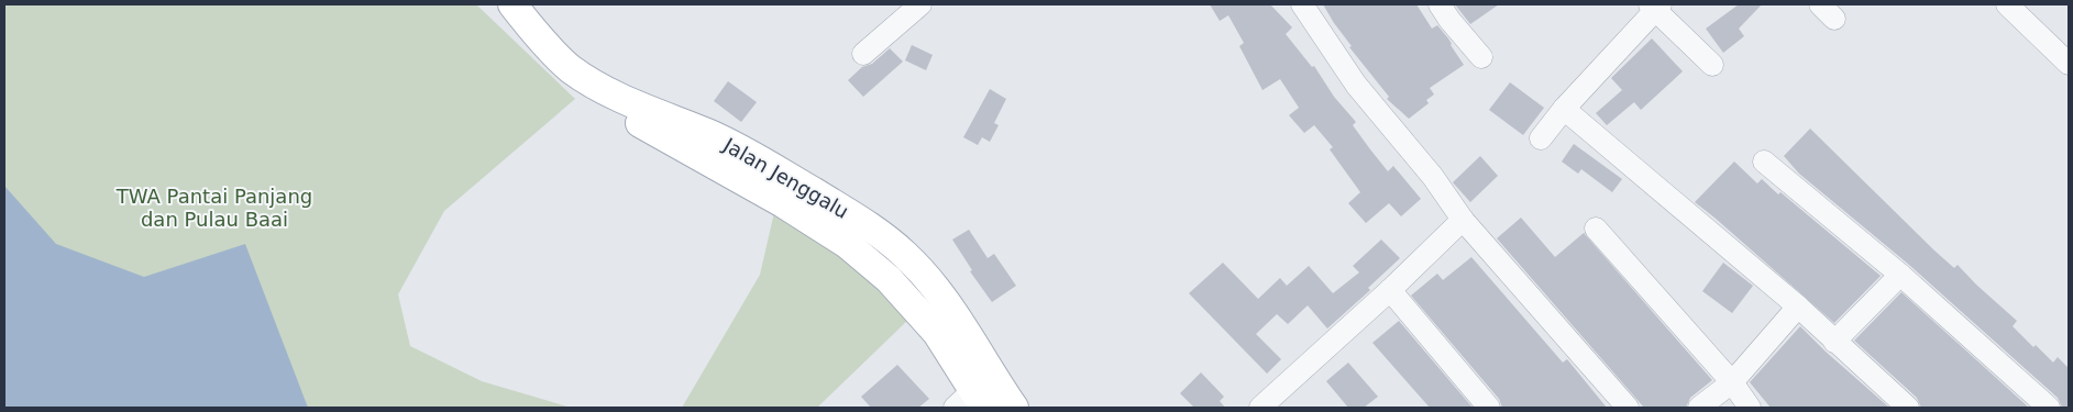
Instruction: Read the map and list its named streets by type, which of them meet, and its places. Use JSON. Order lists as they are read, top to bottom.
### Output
{
  "streets": {
    "main road": ["Jalan Jenggalu"]
  },
  "parks": ["TWA Pantai Panjang dan Pulau Baai"]
}
